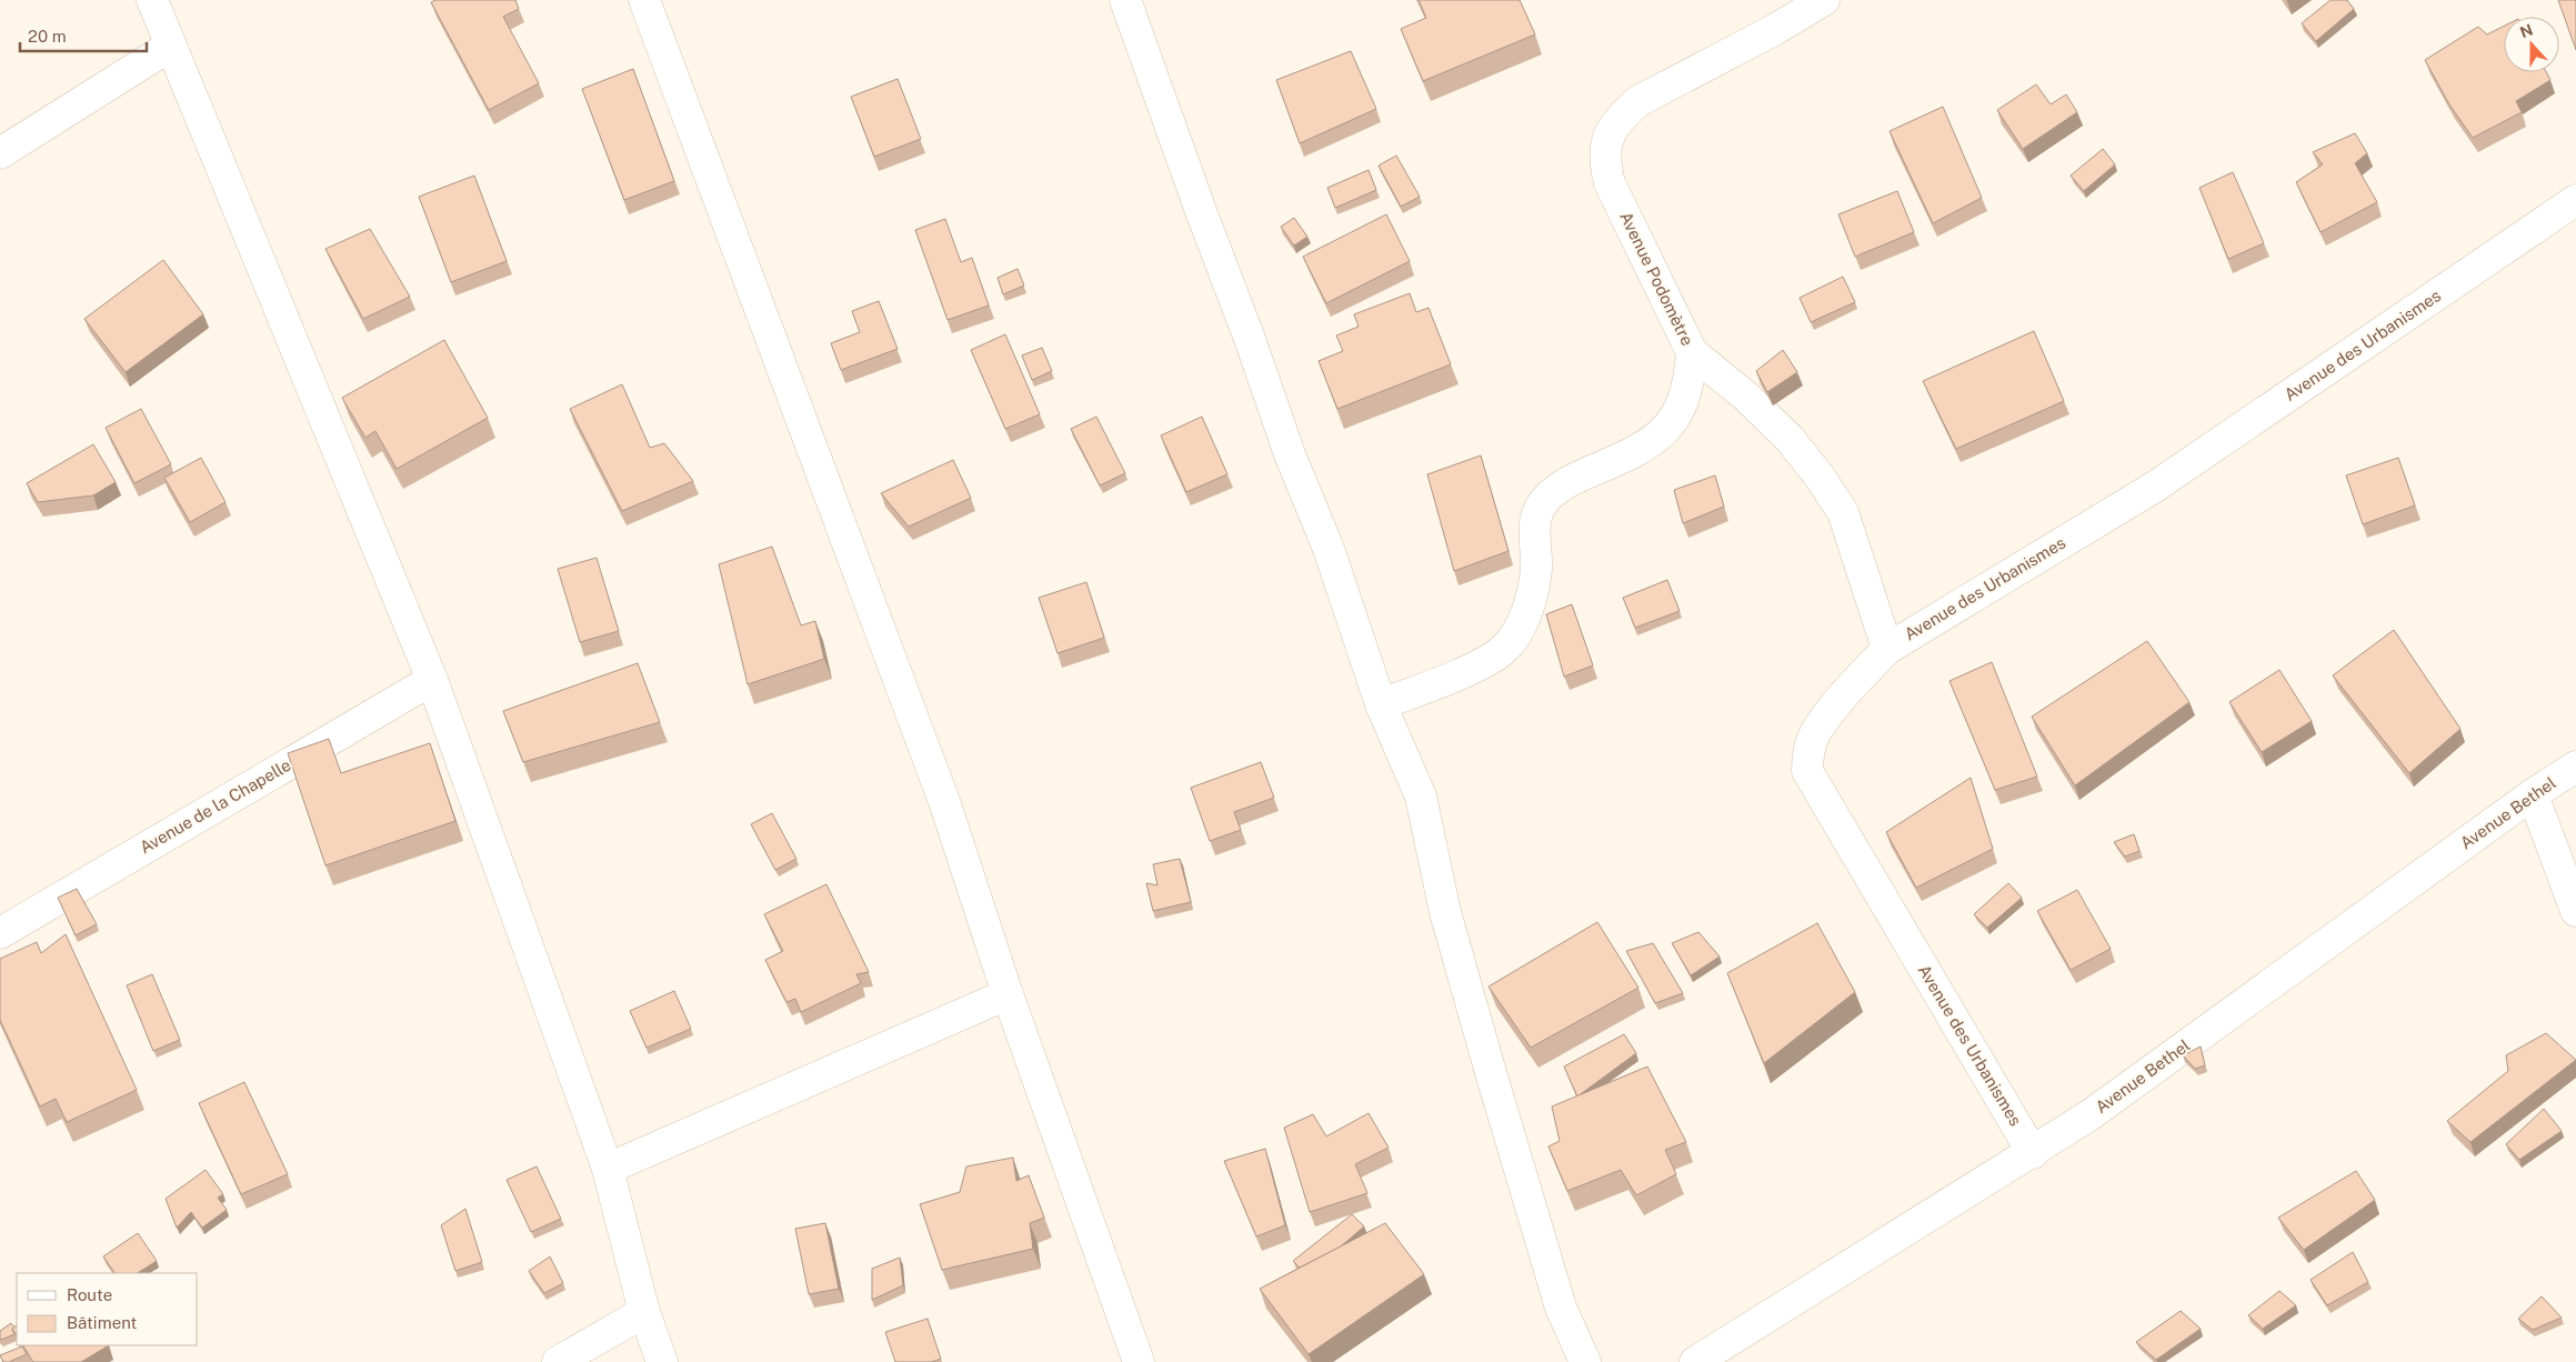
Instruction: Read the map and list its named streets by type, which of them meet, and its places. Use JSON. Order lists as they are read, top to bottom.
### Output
{
  "streets": {
    "street": [
      "Avenue Podomètre",
      "Avenue des Urbanismes",
      "Avenue de la Chapelle",
      "Avenue Bethel"
    ]
  },
  "crossings": [
    ["Avenue Podomètre", "Avenue des Urbanismes"],
    ["Avenue des Urbanismes", "Avenue Bethel"]
  ],
  "legend": ["Route", "Bâtiment"],
  "scale_bar": "20 m",
  "north": "top"
}
